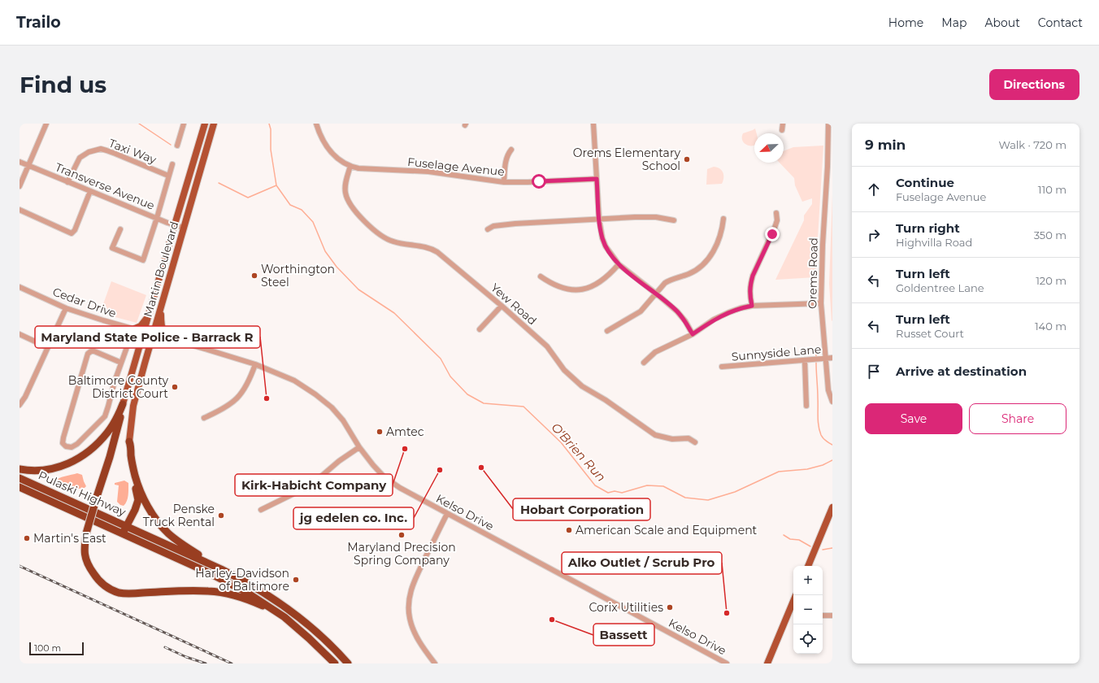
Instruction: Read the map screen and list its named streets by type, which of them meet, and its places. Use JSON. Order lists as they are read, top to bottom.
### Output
{
  "streets": {
    "highway": ["Pulaski Highway"],
    "main road": ["Martin Boulevard"],
    "street": [
      "Taxi Way",
      "Fuselage Avenue",
      "Transverse Avenue",
      "Orems Road",
      "Cedar Drive",
      "Yew Road",
      "Sunnyside Lane",
      "Kelso Drive"
    ]
  },
  "crossings": [
    ["Taxi Way", "Transverse Avenue"],
    ["Fuselage Avenue", "Yew Road"],
    ["Transverse Avenue", "Martin Boulevard"],
    ["Martin Boulevard", "Cedar Drive"],
    ["Martin Boulevard", "Kelso Drive"],
    ["Orems Road", "Sunnyside Lane"],
    ["Cedar Drive", "Kelso Drive"]
  ],
  "water": ["O'Brien Run"],
  "places": [
    "Orems Elementary School",
    "Worthington Steel",
    "Baltimore County District Court",
    "Maryland State Police - Barrack R",
    "Amtec",
    "Kirk-Habicht Company",
    "Hobart Corporation",
    "jg edelen co. Inc.",
    "Penske Truck Rental",
    "American Scale and Equipment",
    "Maryland Precision Spring Company",
    "Martin's East",
    "Harley-Davidson of Baltimore",
    "Corix Utilities",
    "Alko Outlet / Scrub Pro",
    "Bassett"
  ],
  "scale_bar": "100 m",
  "north": "bottom left",
  "page": {
    "header": "Trailo",
    "nav": [
      "Home",
      "Map",
      "About",
      "Contact"
    ],
    "buttons": [
      "Directions",
      ["Save", "Share"]
    ],
    "title": "Find us",
    "heading": ["9 min", "Walk · 720 m"],
    "list": [
      ["Continue", "Fuselage Avenue", "110 m"],
      ["Turn right", "Highvilla Road", "350 m"],
      ["Turn left", "Goldentree Lane", "120 m"],
      ["Turn left", "Russet Court", "140 m"],
      "Arrive at destination"
    ],
    "map_buttons": ["+", "−"],
    "scale": "100 m"
  }
}
